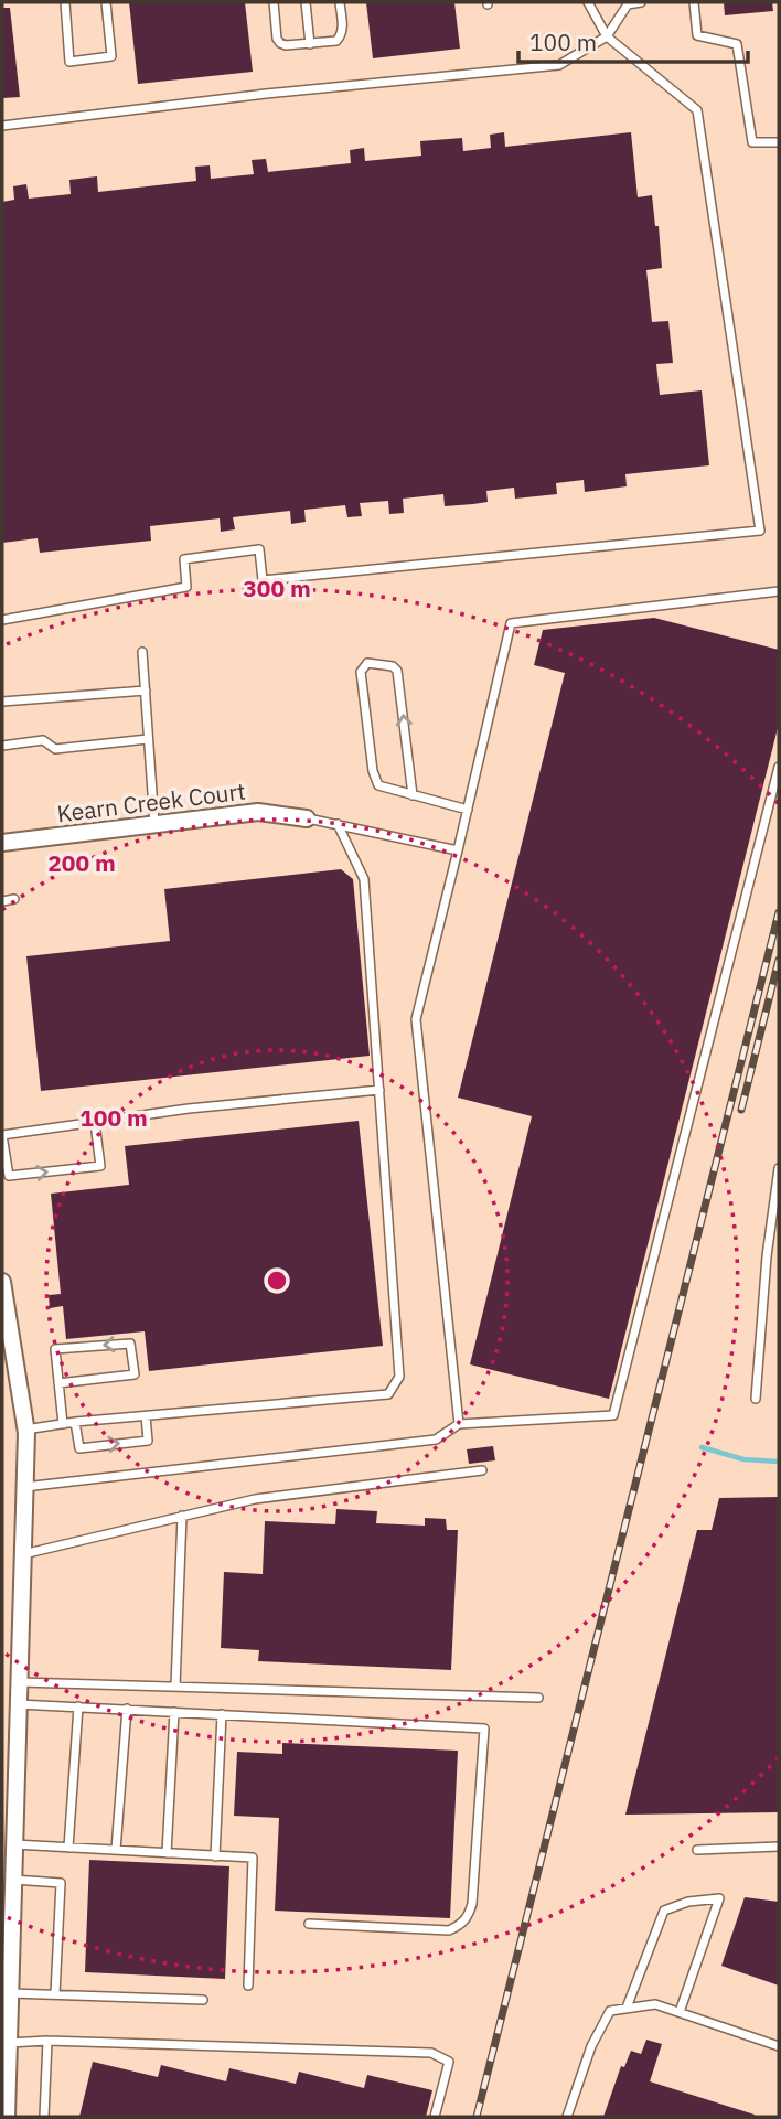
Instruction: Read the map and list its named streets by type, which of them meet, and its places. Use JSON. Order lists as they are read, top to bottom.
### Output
{
  "streets": {
    "street": ["Kearn Creek Court"]
  },
  "scale_bar": "100 m",
  "rings": ["300 m", "200 m", "100 m"]
}
